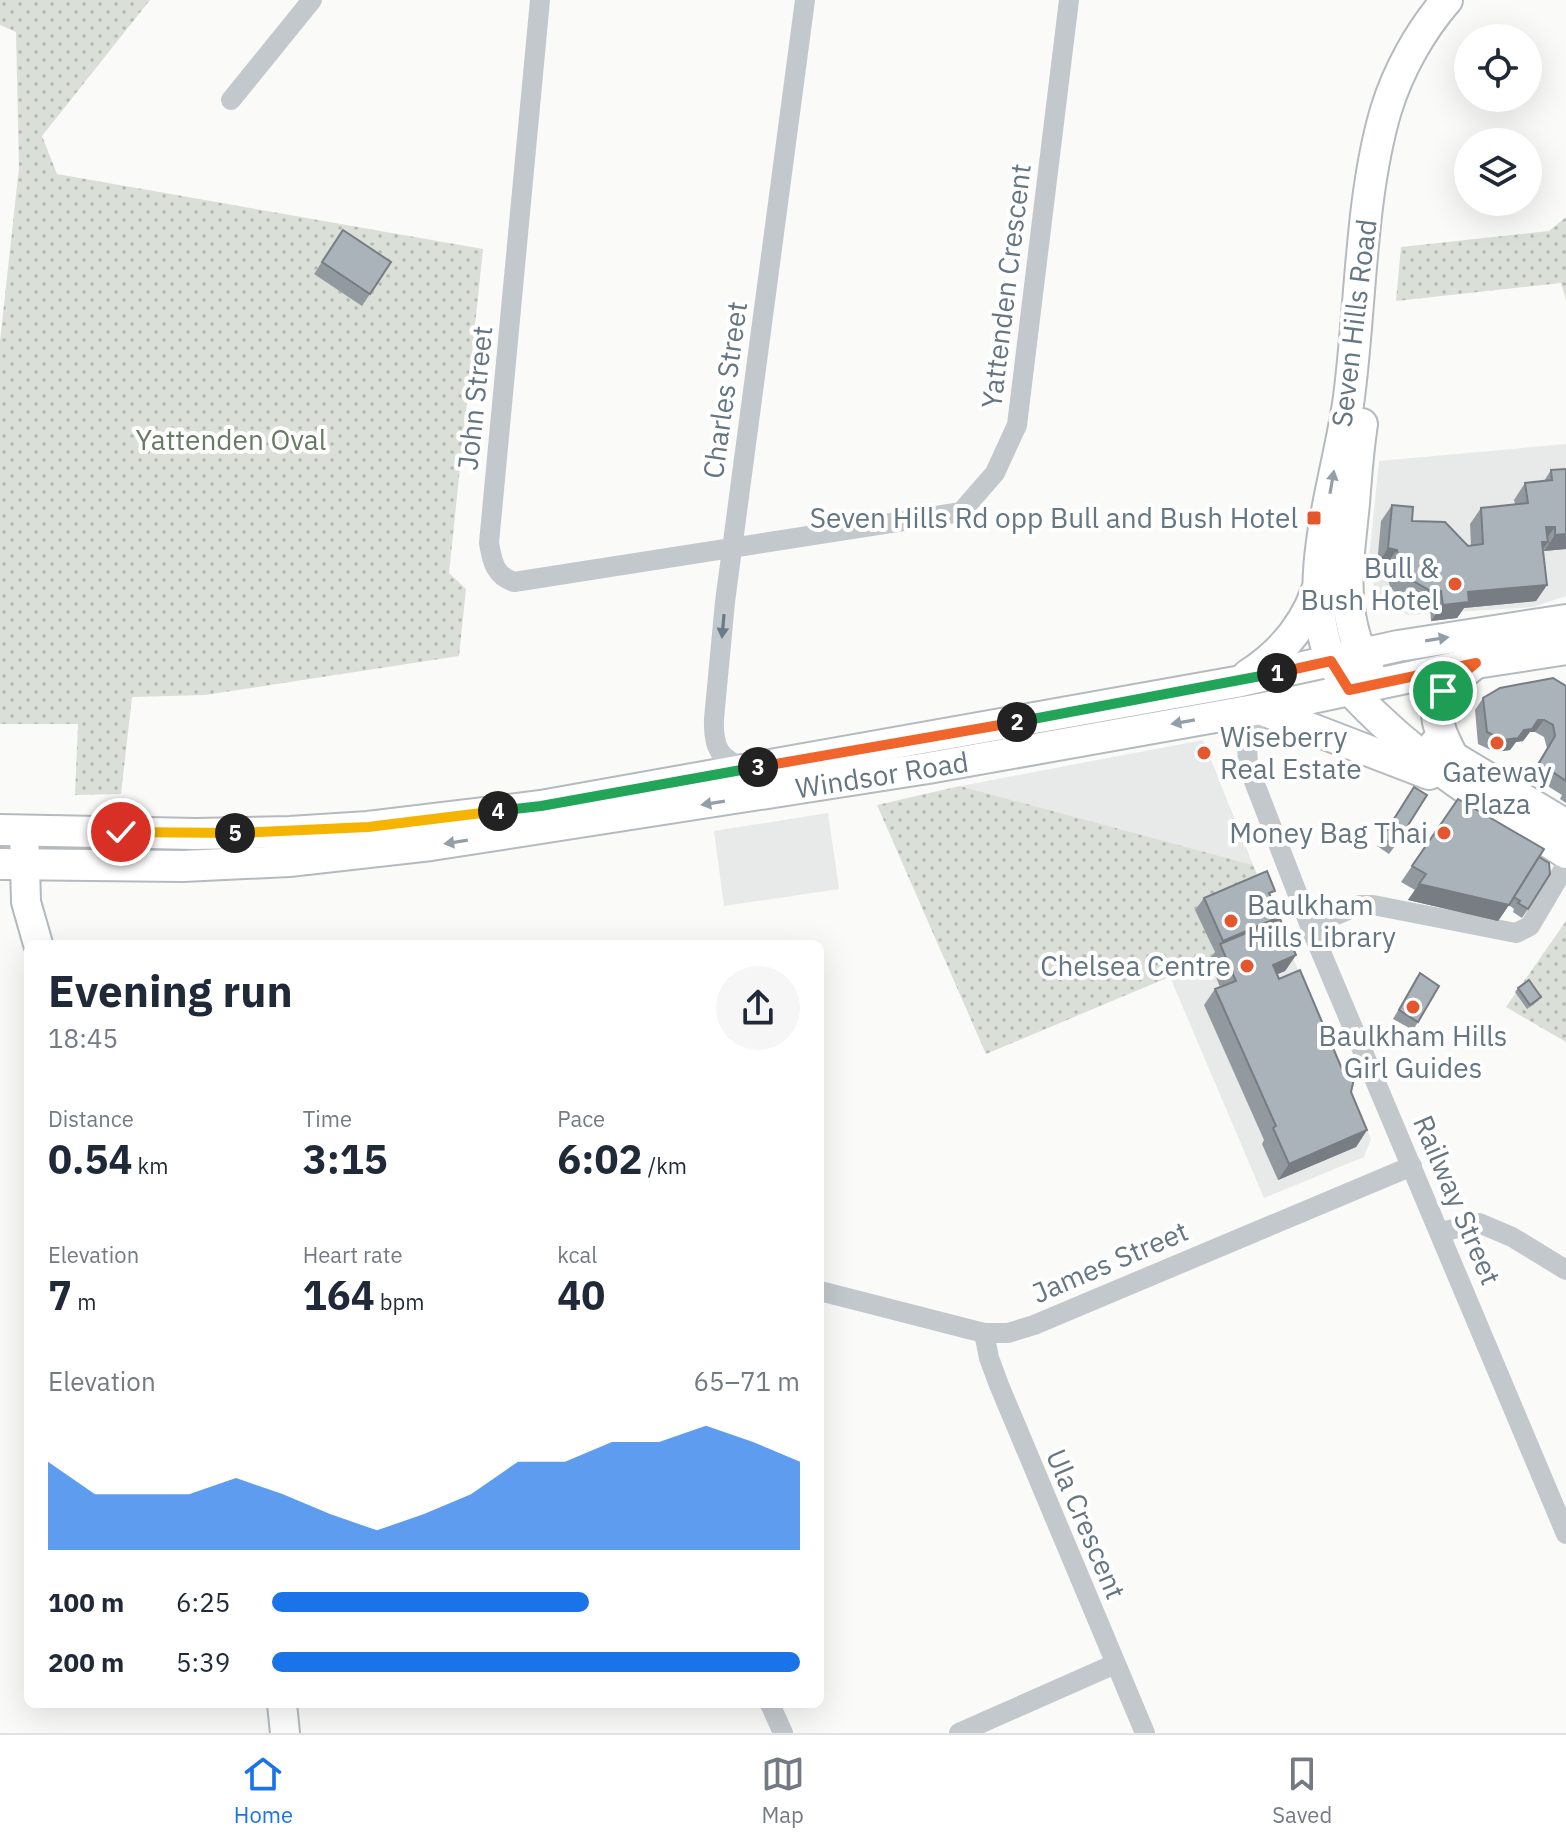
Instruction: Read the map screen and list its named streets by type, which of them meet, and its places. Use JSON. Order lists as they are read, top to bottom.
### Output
{
  "streets": {
    "main road": ["Seven Hills Road", "Windsor Road"],
    "street": [
      "Yattenden Crescent",
      "Charles Street",
      "John Street",
      "Railway Street",
      "James Street",
      "Ula Crescent"
    ]
  },
  "crossings": [
    ["Yattenden Crescent", "Charles Street"],
    ["Yattenden Crescent", "John Street"],
    ["Seven Hills Road", "Windsor Road"],
    ["Charles Street", "John Street"],
    ["Charles Street", "Windsor Road"],
    ["Windsor Road", "Railway Street"],
    ["Railway Street", "James Street"],
    ["James Street", "Ula Crescent"]
  ],
  "parks": ["Yattenden Oval"],
  "places": {
    "transit": ["Seven Hills Rd opp Bull and Bush Hotel"],
    "other": [
      "Bull & Bush Hotel",
      "Gateway Plaza",
      "Wiseberry Real Estate",
      "Money Bag Thai",
      "Baulkham Hills Library",
      "Chelsea Centre",
      "Baulkham Hills Girl Guides"
    ]
  },
  "page": {
    "pins": [
      "1",
      "2",
      "3",
      "4",
      "5"
    ],
    "heading": ["Evening run", "18:45"],
    "stats": [
      ["Distance", "0.54 km"],
      ["Time", "3:15"],
      ["Pace", "6:02 /km"],
      ["Elevation", "7 m"],
      ["Heart rate", "164 bpm"],
      ["kcal", "40"]
    ],
    "chart": ["Elevation", "65–71 m"],
    "list": [
      {
        "name": "100 m",
        "note": "6:25"
      },
      {
        "name": "200 m",
        "note": "5:39"
      }
    ],
    "tabs": ["Home", "Map", "Saved"]
  }
}
